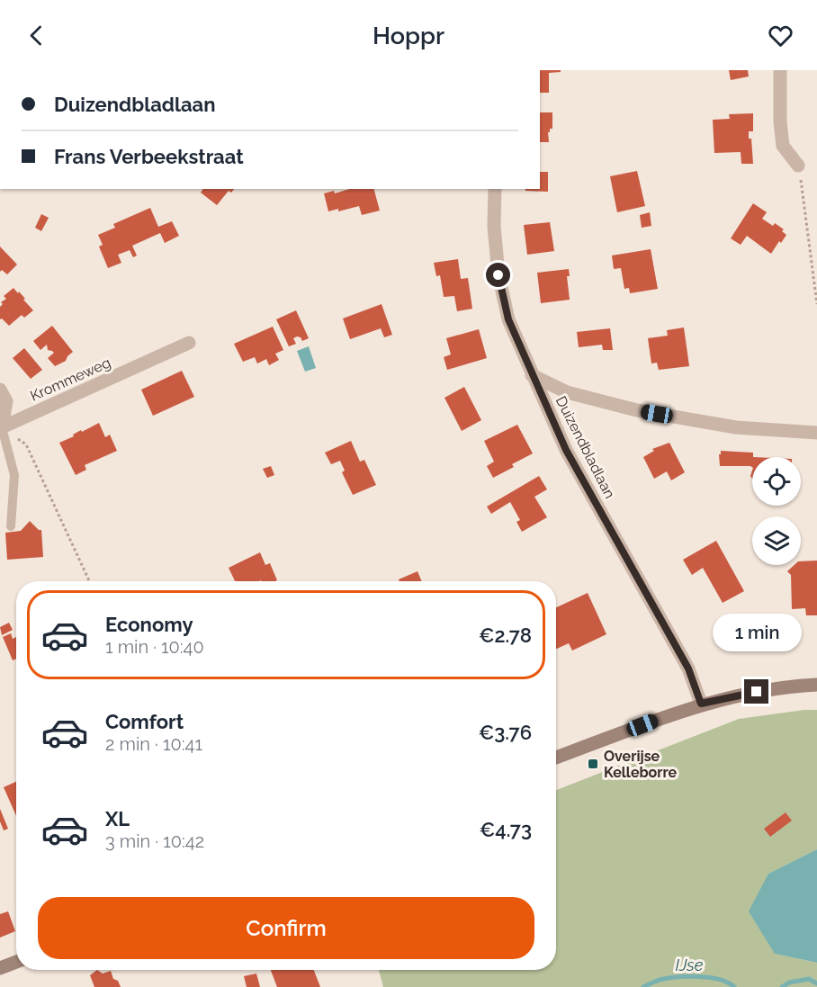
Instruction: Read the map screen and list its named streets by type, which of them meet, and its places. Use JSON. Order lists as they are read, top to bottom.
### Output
{
  "streets": {
    "street": ["Krommeweg", "Duizendbladlaan"]
  },
  "water": ["IJse"],
  "places": {
    "transit": ["Overijse Kelleborre"]
  },
  "page": {
    "header": "Hoppr",
    "banner": ["Duizendbladlaan", "Frans Verbeekstraat"],
    "list": [
      {
        "name": "Economy",
        "note": "1 min · 10:40",
        "value": "€2.78"
      },
      {
        "name": "Comfort",
        "note": "2 min · 10:41",
        "value": "€3.76"
      },
      {
        "name": "XL",
        "note": "3 min · 10:42",
        "value": "€4.73"
      }
    ],
    "bubble": "1 min",
    "buttons": "Confirm"
  }
}
